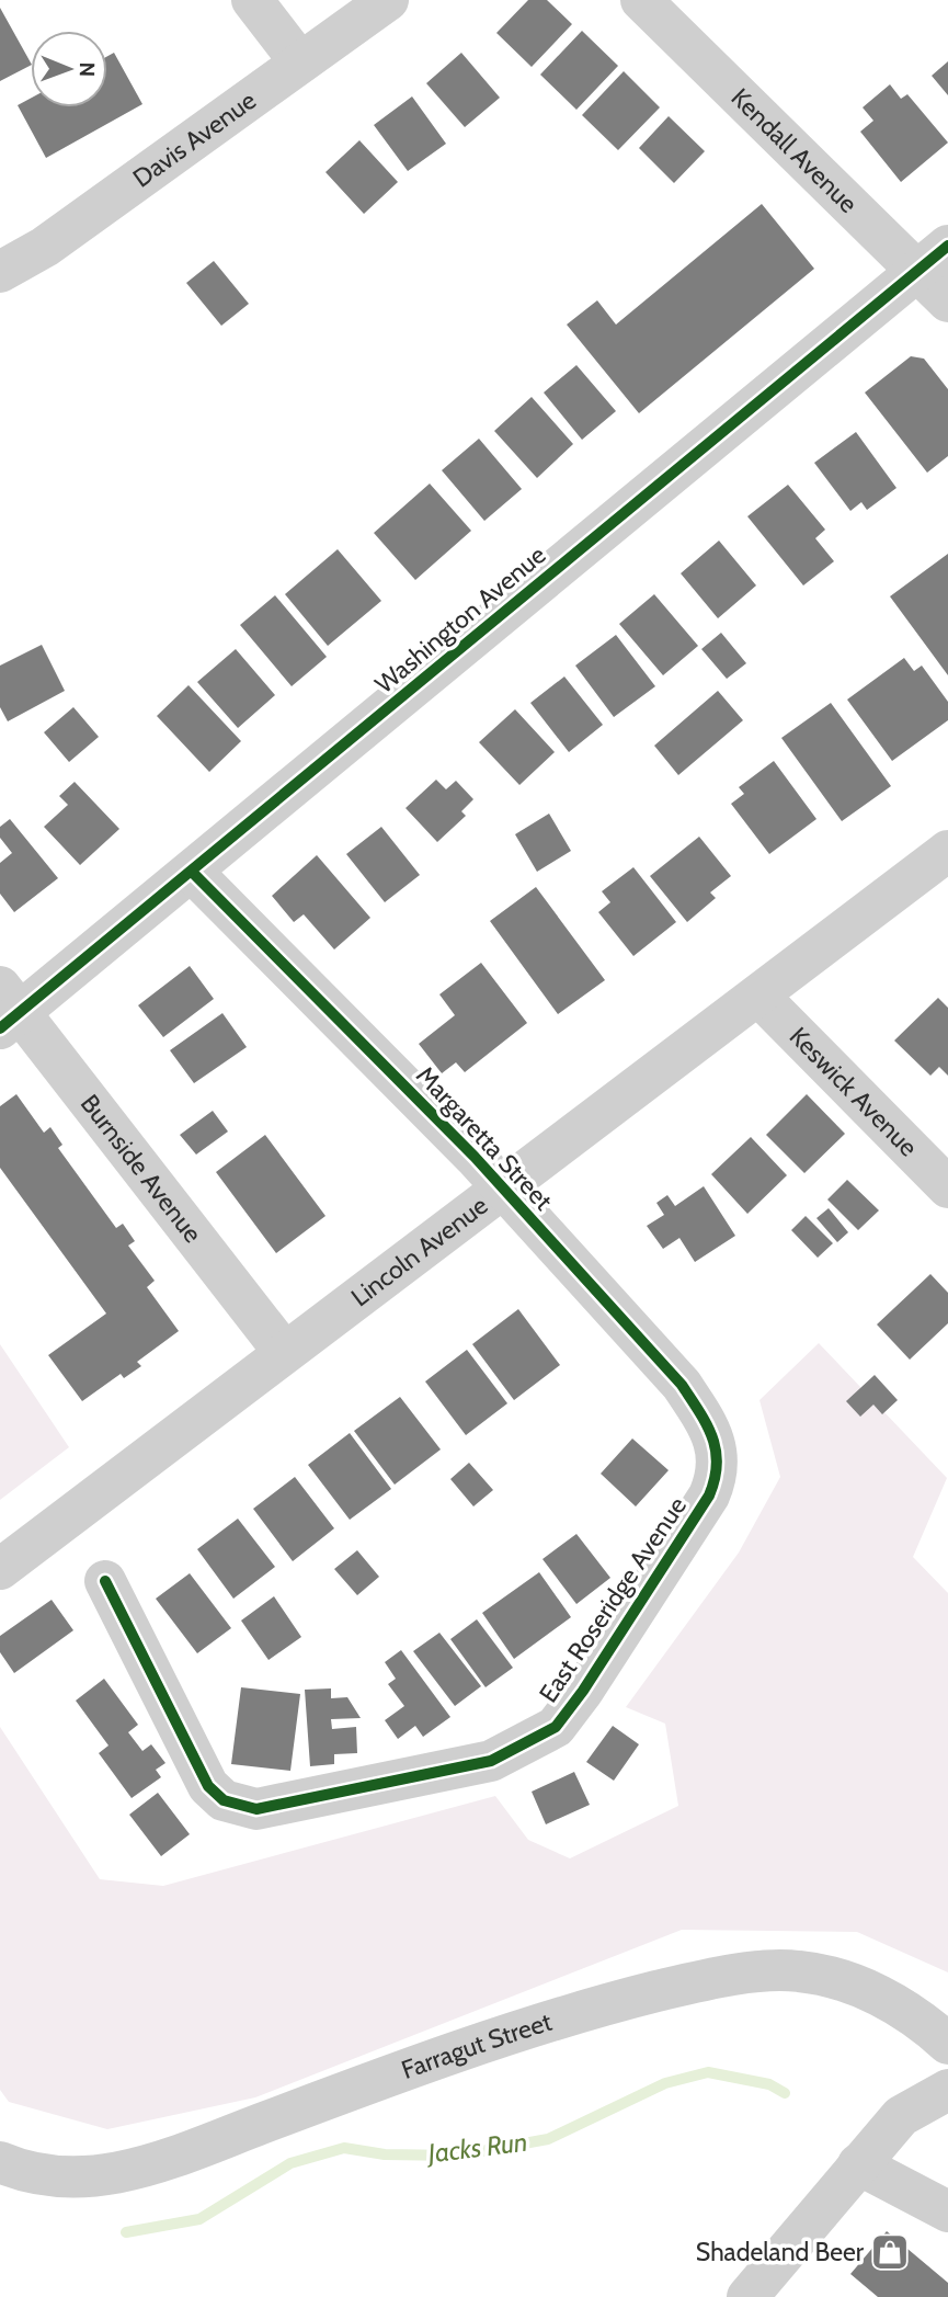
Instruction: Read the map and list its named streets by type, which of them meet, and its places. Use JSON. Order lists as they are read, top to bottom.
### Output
{
  "streets": {
    "street": [
      "Davis Avenue",
      "Kendall Avenue",
      "Washington Avenue",
      "Keswick Avenue",
      "Margaretta Street",
      "Burnside Avenue",
      "Lincoln Avenue",
      "East Roseridge Avenue",
      "Farragut Street"
    ]
  },
  "crossings": [
    ["Kendall Avenue", "Washington Avenue"],
    ["Washington Avenue", "Margaretta Street"],
    ["Washington Avenue", "Burnside Avenue"],
    ["Keswick Avenue", "Lincoln Avenue"],
    ["Margaretta Street", "Lincoln Avenue"],
    ["Margaretta Street", "East Roseridge Avenue"],
    ["Burnside Avenue", "Lincoln Avenue"]
  ],
  "water": ["Jacks Run"],
  "places": {
    "shop": ["Shadeland Beer"]
  },
  "north": "right"
}
